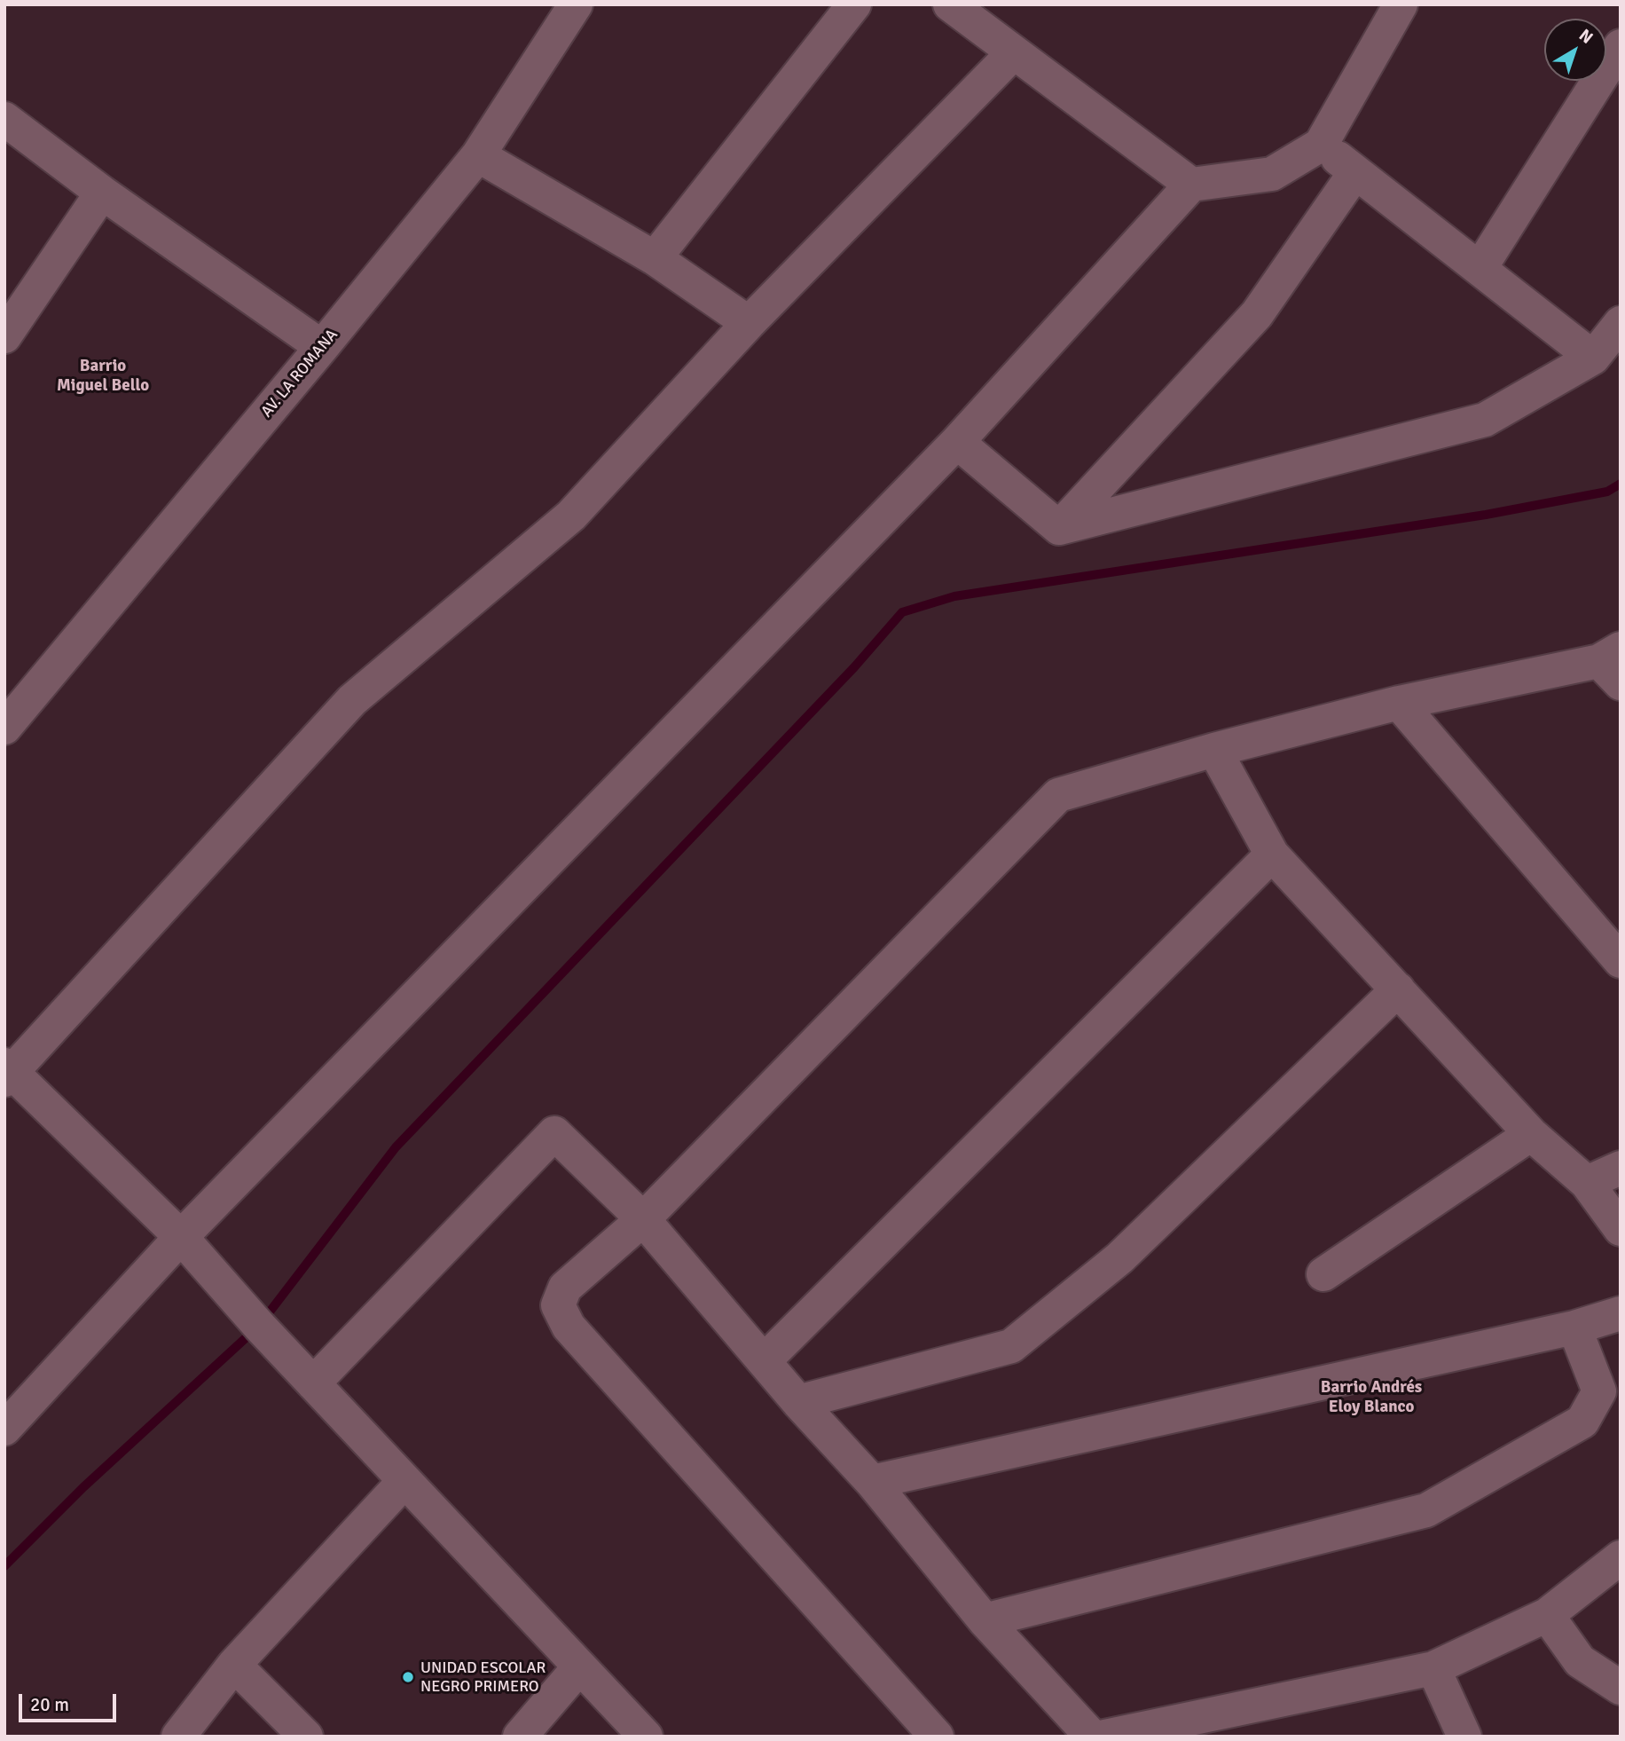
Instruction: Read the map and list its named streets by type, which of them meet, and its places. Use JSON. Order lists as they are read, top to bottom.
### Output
{
  "streets": {
    "street": ["AV. LA ROMANA"]
  },
  "districts": ["Barrio Miguel Bello", "Barrio Andrés Eloy Blanco"],
  "places": ["UNIDAD ESCOLAR NEGRO PRIMERO"],
  "scale_bar": "20 m",
  "north": "top right"
}
